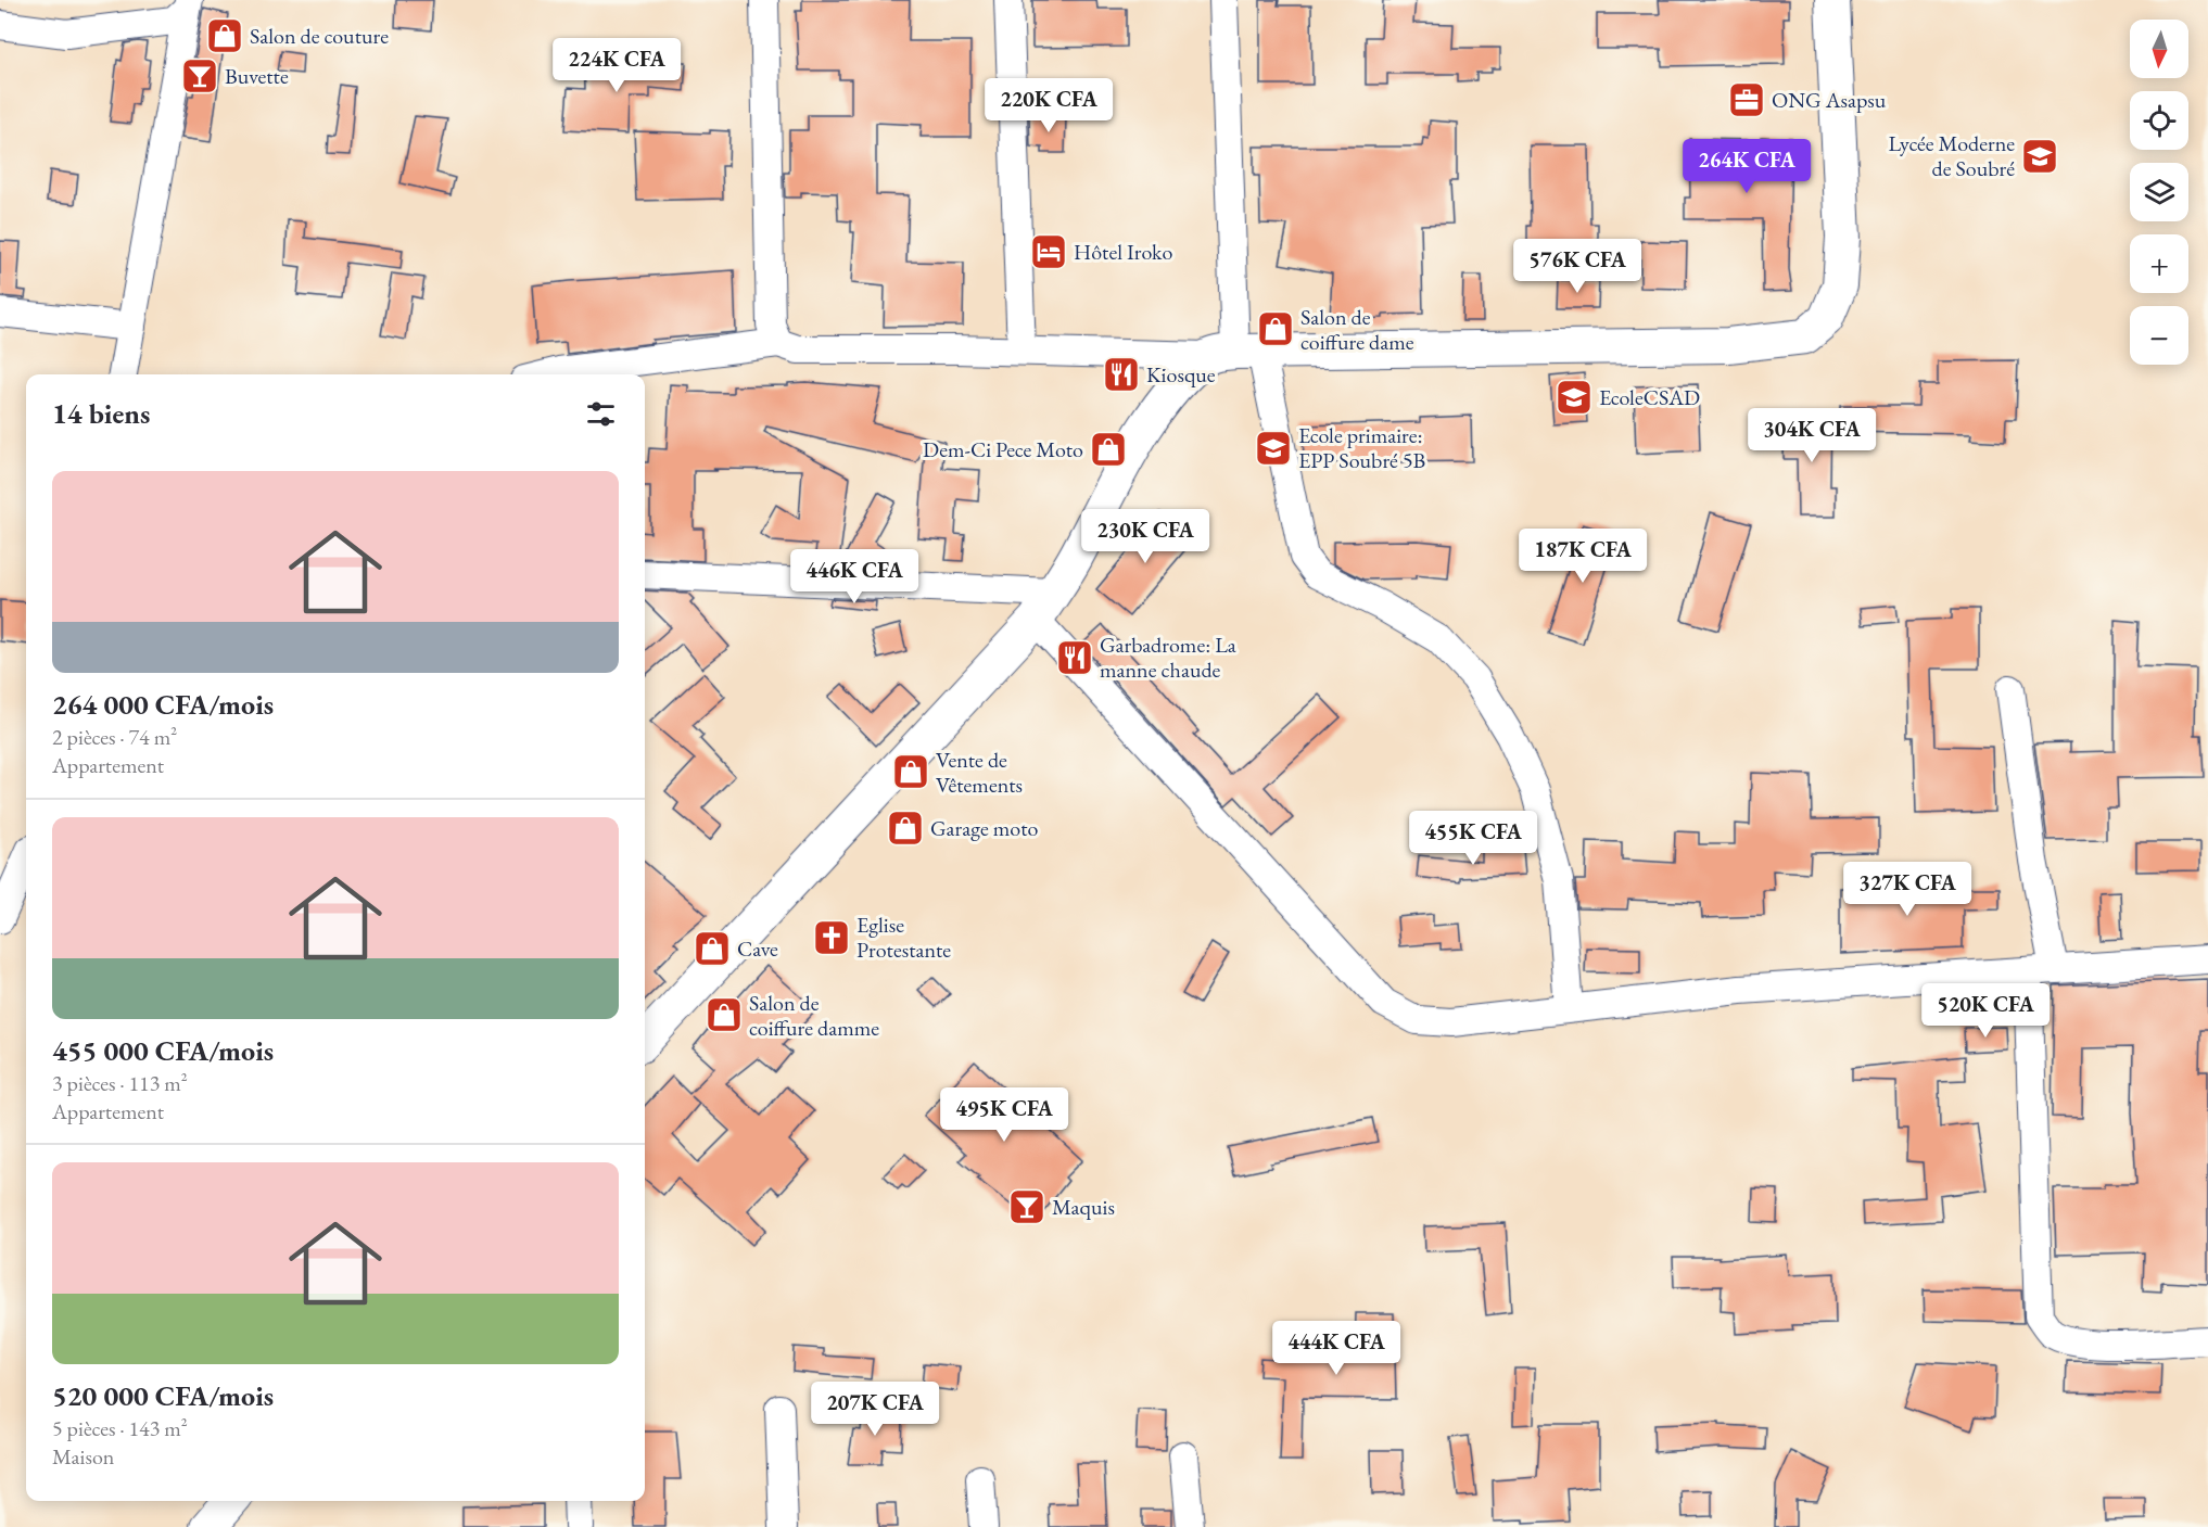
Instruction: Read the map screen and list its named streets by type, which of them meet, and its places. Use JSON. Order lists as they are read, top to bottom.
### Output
{
  "places": {
    "shop": [
      "Salon de couture",
      "Salon de coiffure dame",
      "Dem-Ci Pece Moto",
      "Vente de Vêtements",
      "Garage moto",
      "Cave",
      "Salon de coiffure damme"
    ],
    "bar": ["Buvette", "Maquis"],
    "office": ["ONG Asapsu"],
    "school or university": ["Lycée Moderne de Soubré", "EcoleCSAD", "Ecole primaire: EPP Soubré 5B"],
    "hotel": ["Hôtel Iroko"],
    "restaurant": ["Kiosque", "Garbadrome: La manne chaude"],
    "church": ["Eglise Protestante"]
  },
  "north": "bottom",
  "page": {
    "map_buttons": ["+", "−"],
    "price": [
      "224K CFA",
      "220K CFA",
      "264K CFA",
      "576K CFA",
      "304K CFA",
      "230K CFA",
      "187K CFA",
      "446K CFA",
      "455K CFA",
      "327K CFA",
      "520K CFA",
      "495K CFA",
      "444K CFA",
      "207K CFA"
    ],
    "heading": "14 biens",
    "list": [
      {
        "name": "264 000 CFA/mois",
        "note": "2 pièces · 74 m² · Appartement"
      },
      {
        "name": "455 000 CFA/mois",
        "note": "3 pièces · 113 m² · Appartement"
      },
      {
        "name": "520 000 CFA/mois",
        "note": "5 pièces · 143 m² · Maison"
      }
    ]
  }
}
